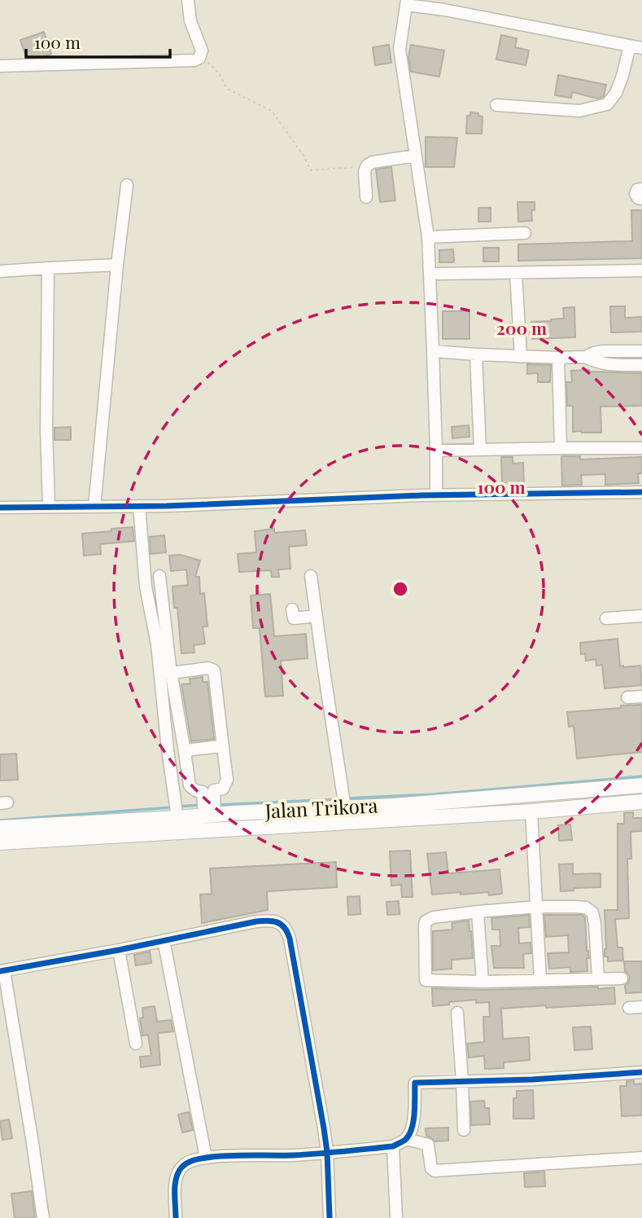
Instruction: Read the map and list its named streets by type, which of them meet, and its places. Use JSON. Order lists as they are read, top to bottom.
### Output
{
  "streets": {
    "main road": ["Jalan Trikora"]
  },
  "scale_bar": "100 m",
  "rings": ["200 m", "100 m"]
}
